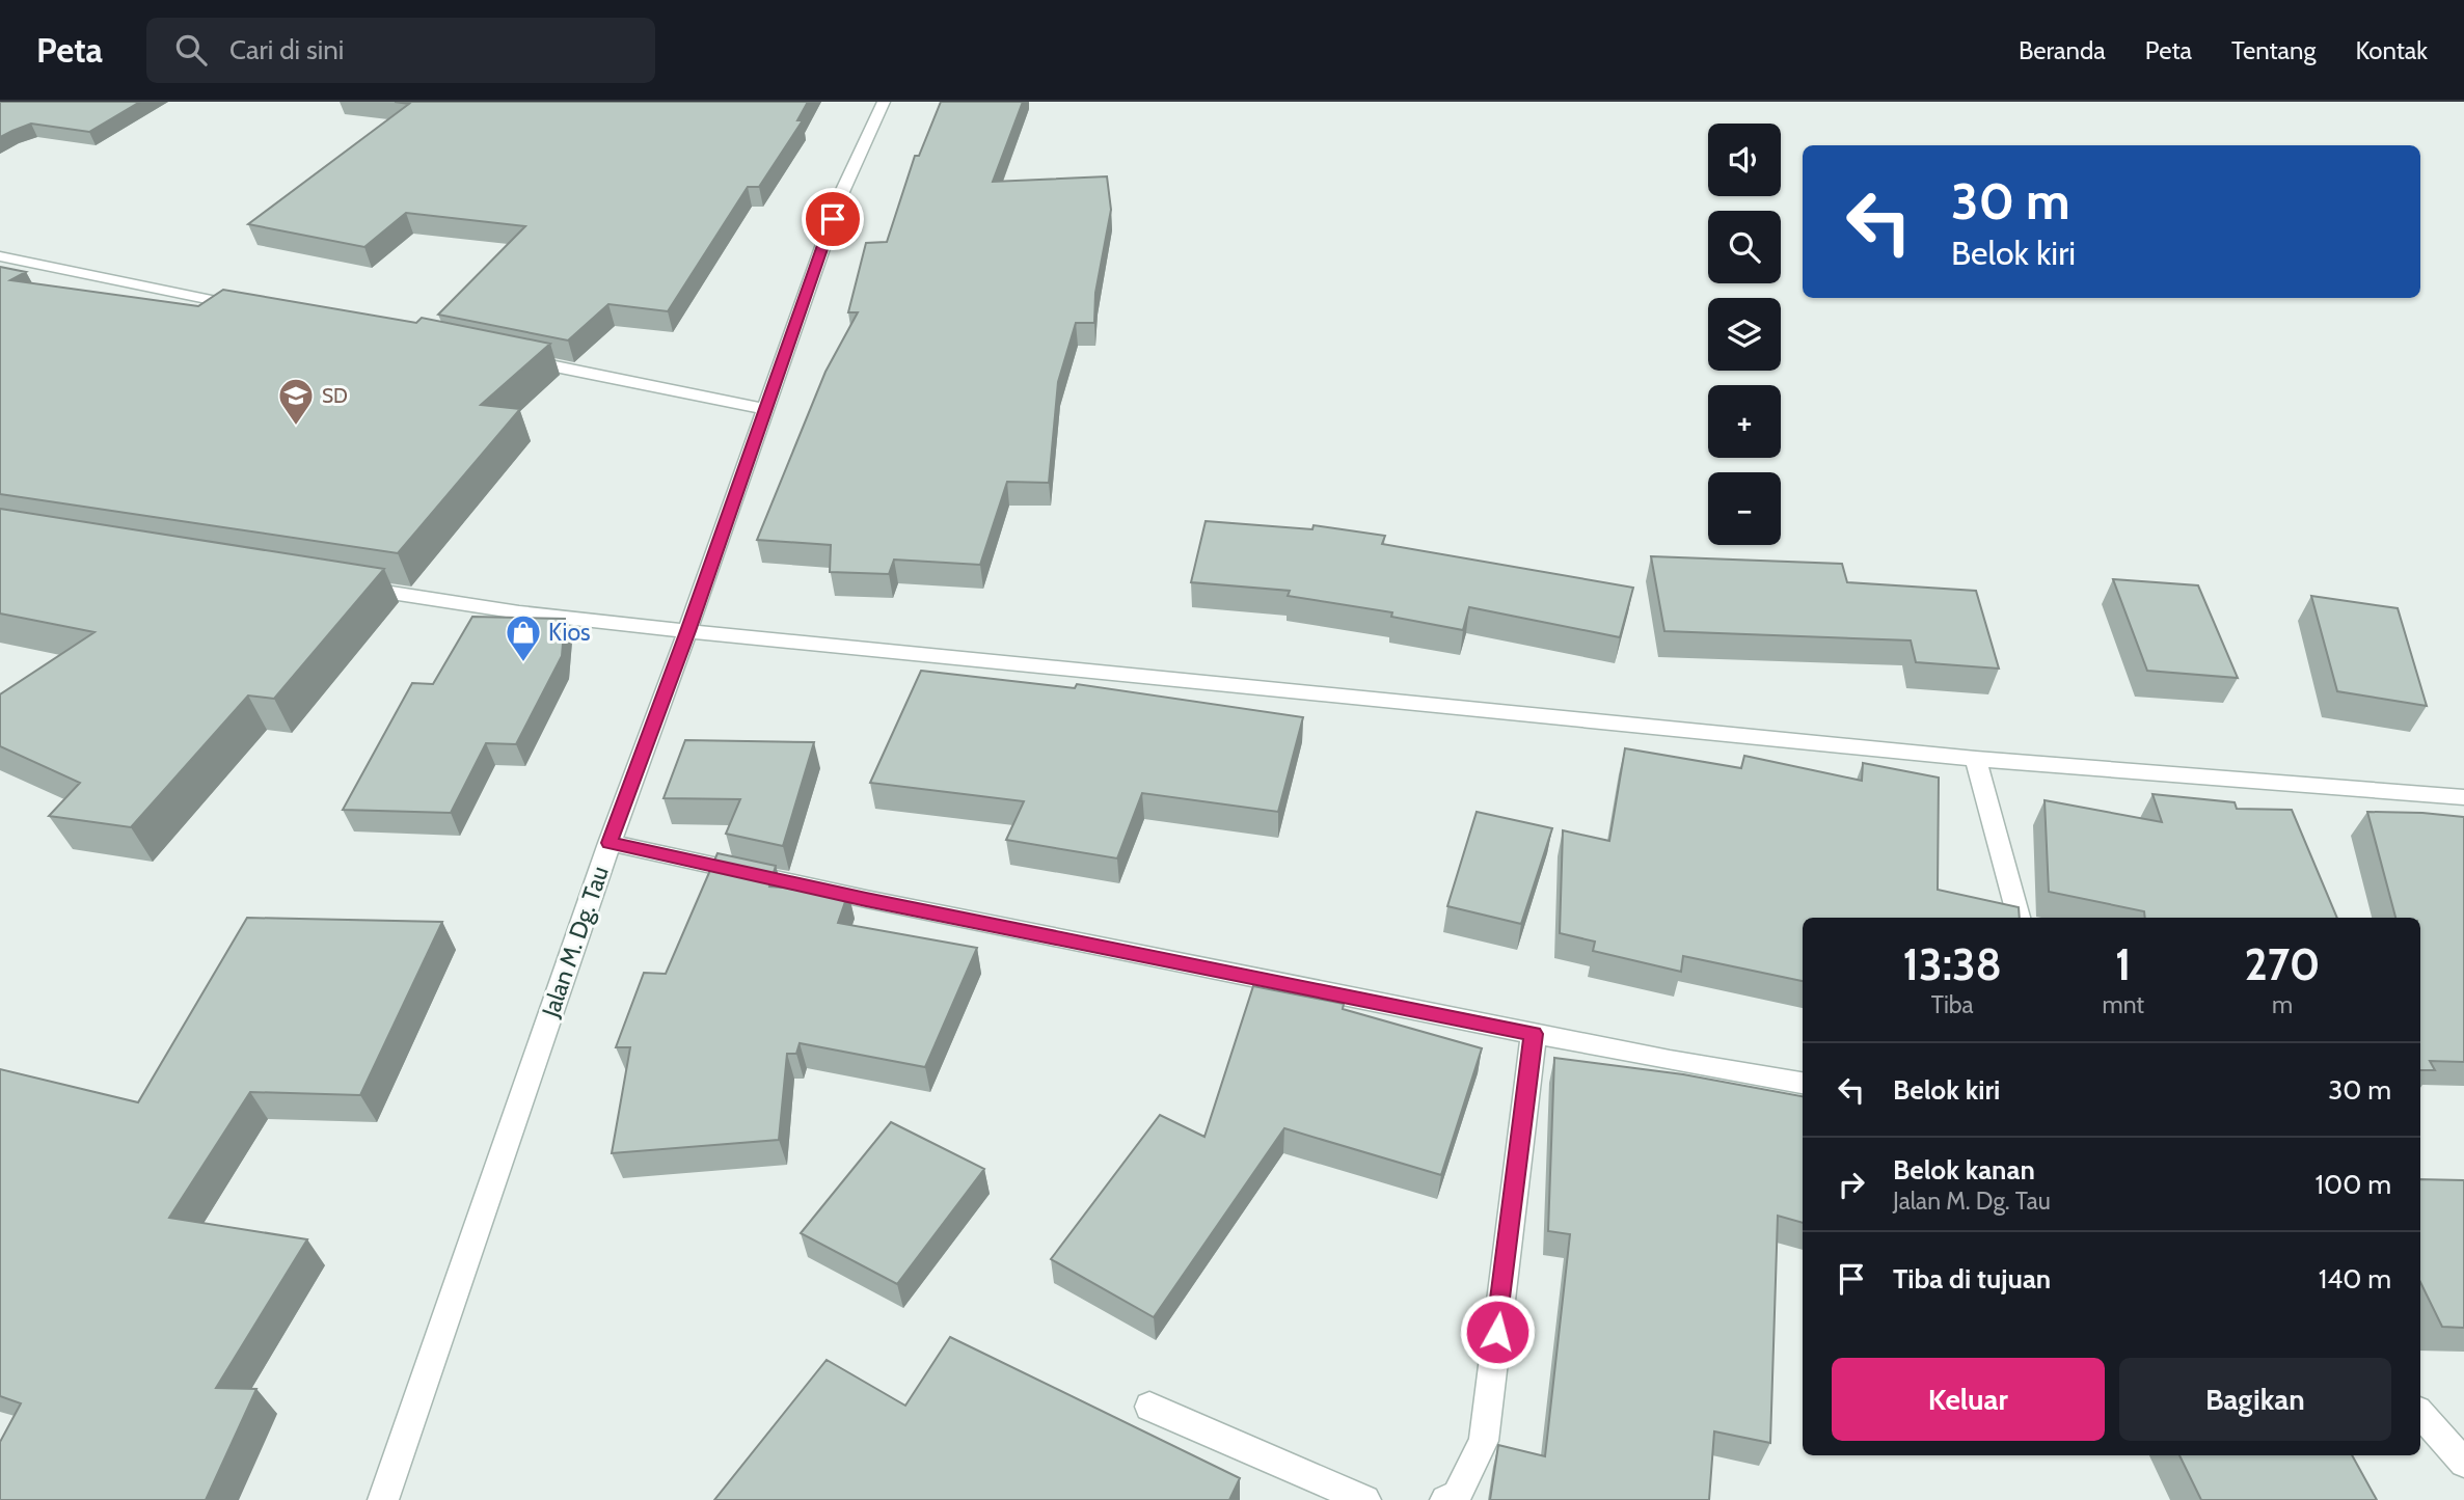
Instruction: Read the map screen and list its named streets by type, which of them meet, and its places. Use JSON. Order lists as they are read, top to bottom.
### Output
{
  "streets": {
    "street": ["Jalan M. Dg. Tau"]
  },
  "places": {
    "school or university": ["SD"],
    "shop": ["Kios"]
  },
  "page": {
    "header": "Peta",
    "search": "Cari di sini",
    "nav": [
      "Beranda",
      "Peta",
      "Tentang",
      "Kontak"
    ],
    "map_buttons": ["+", "−"],
    "turn": ["30 m", "Belok kiri"],
    "eta": [
      "13:38",
      "Tiba",
      "1",
      "mnt",
      "270",
      "m"
    ],
    "list": [
      {
        "name": "Belok kiri",
        "value": "30 m"
      },
      {
        "name": "Belok kanan",
        "note": "Jalan M. Dg. Tau",
        "value": "100 m"
      },
      {
        "name": "Tiba di tujuan",
        "value": "140 m"
      }
    ],
    "buttons": ["Keluar", "Bagikan"]
  }
}
